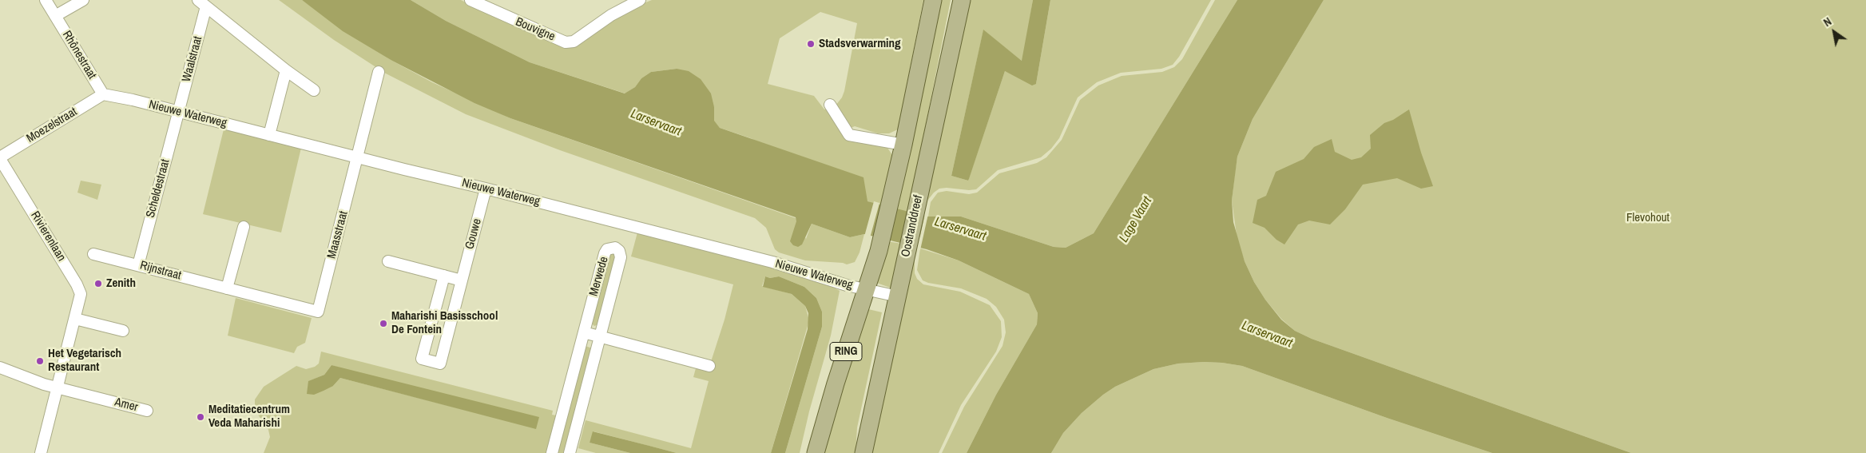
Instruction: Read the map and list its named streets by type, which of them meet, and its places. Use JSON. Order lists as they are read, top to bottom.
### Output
{
  "streets": {
    "main road": ["Oostranddreef", "RING"],
    "street": [
      "Bouvigne",
      "Rhônestraat",
      "Waalstraat",
      "Nieuwe Waterweg",
      "Moezelstraat",
      "Scheldestraat",
      "Gouwe",
      "Maasstraat",
      "Rivierenlaan",
      "Rijnstraat",
      "Merwede",
      "Amer"
    ]
  },
  "crossings": [
    ["Rhônestraat", "Nieuwe Waterweg"],
    ["Rhônestraat", "Moezelstraat"],
    ["Waalstraat", "Nieuwe Waterweg"],
    ["Waalstraat", "Scheldestraat"],
    ["Nieuwe Waterweg", "Moezelstraat"],
    ["Nieuwe Waterweg", "Scheldestraat"],
    ["Nieuwe Waterweg", "Oostranddreef"],
    ["Nieuwe Waterweg", "Gouwe"],
    ["Nieuwe Waterweg", "Maasstraat"],
    ["Nieuwe Waterweg", "RING"],
    ["Moezelstraat", "Rivierenlaan"],
    ["Scheldestraat", "Rijnstraat"],
    ["Maasstraat", "Rijnstraat"],
    ["Rivierenlaan", "Amer"]
  ],
  "water": ["Larservaart", "Lage Vaart"],
  "parks": ["Flevohout"],
  "places": [
    "Stadsverwarming",
    "Zenith",
    "Maharishi Basisschool De Fontein",
    "Het Vegetarisch Restaurant",
    "Meditatiecentrum Veda Maharishi"
  ],
  "north": "top left"
}
